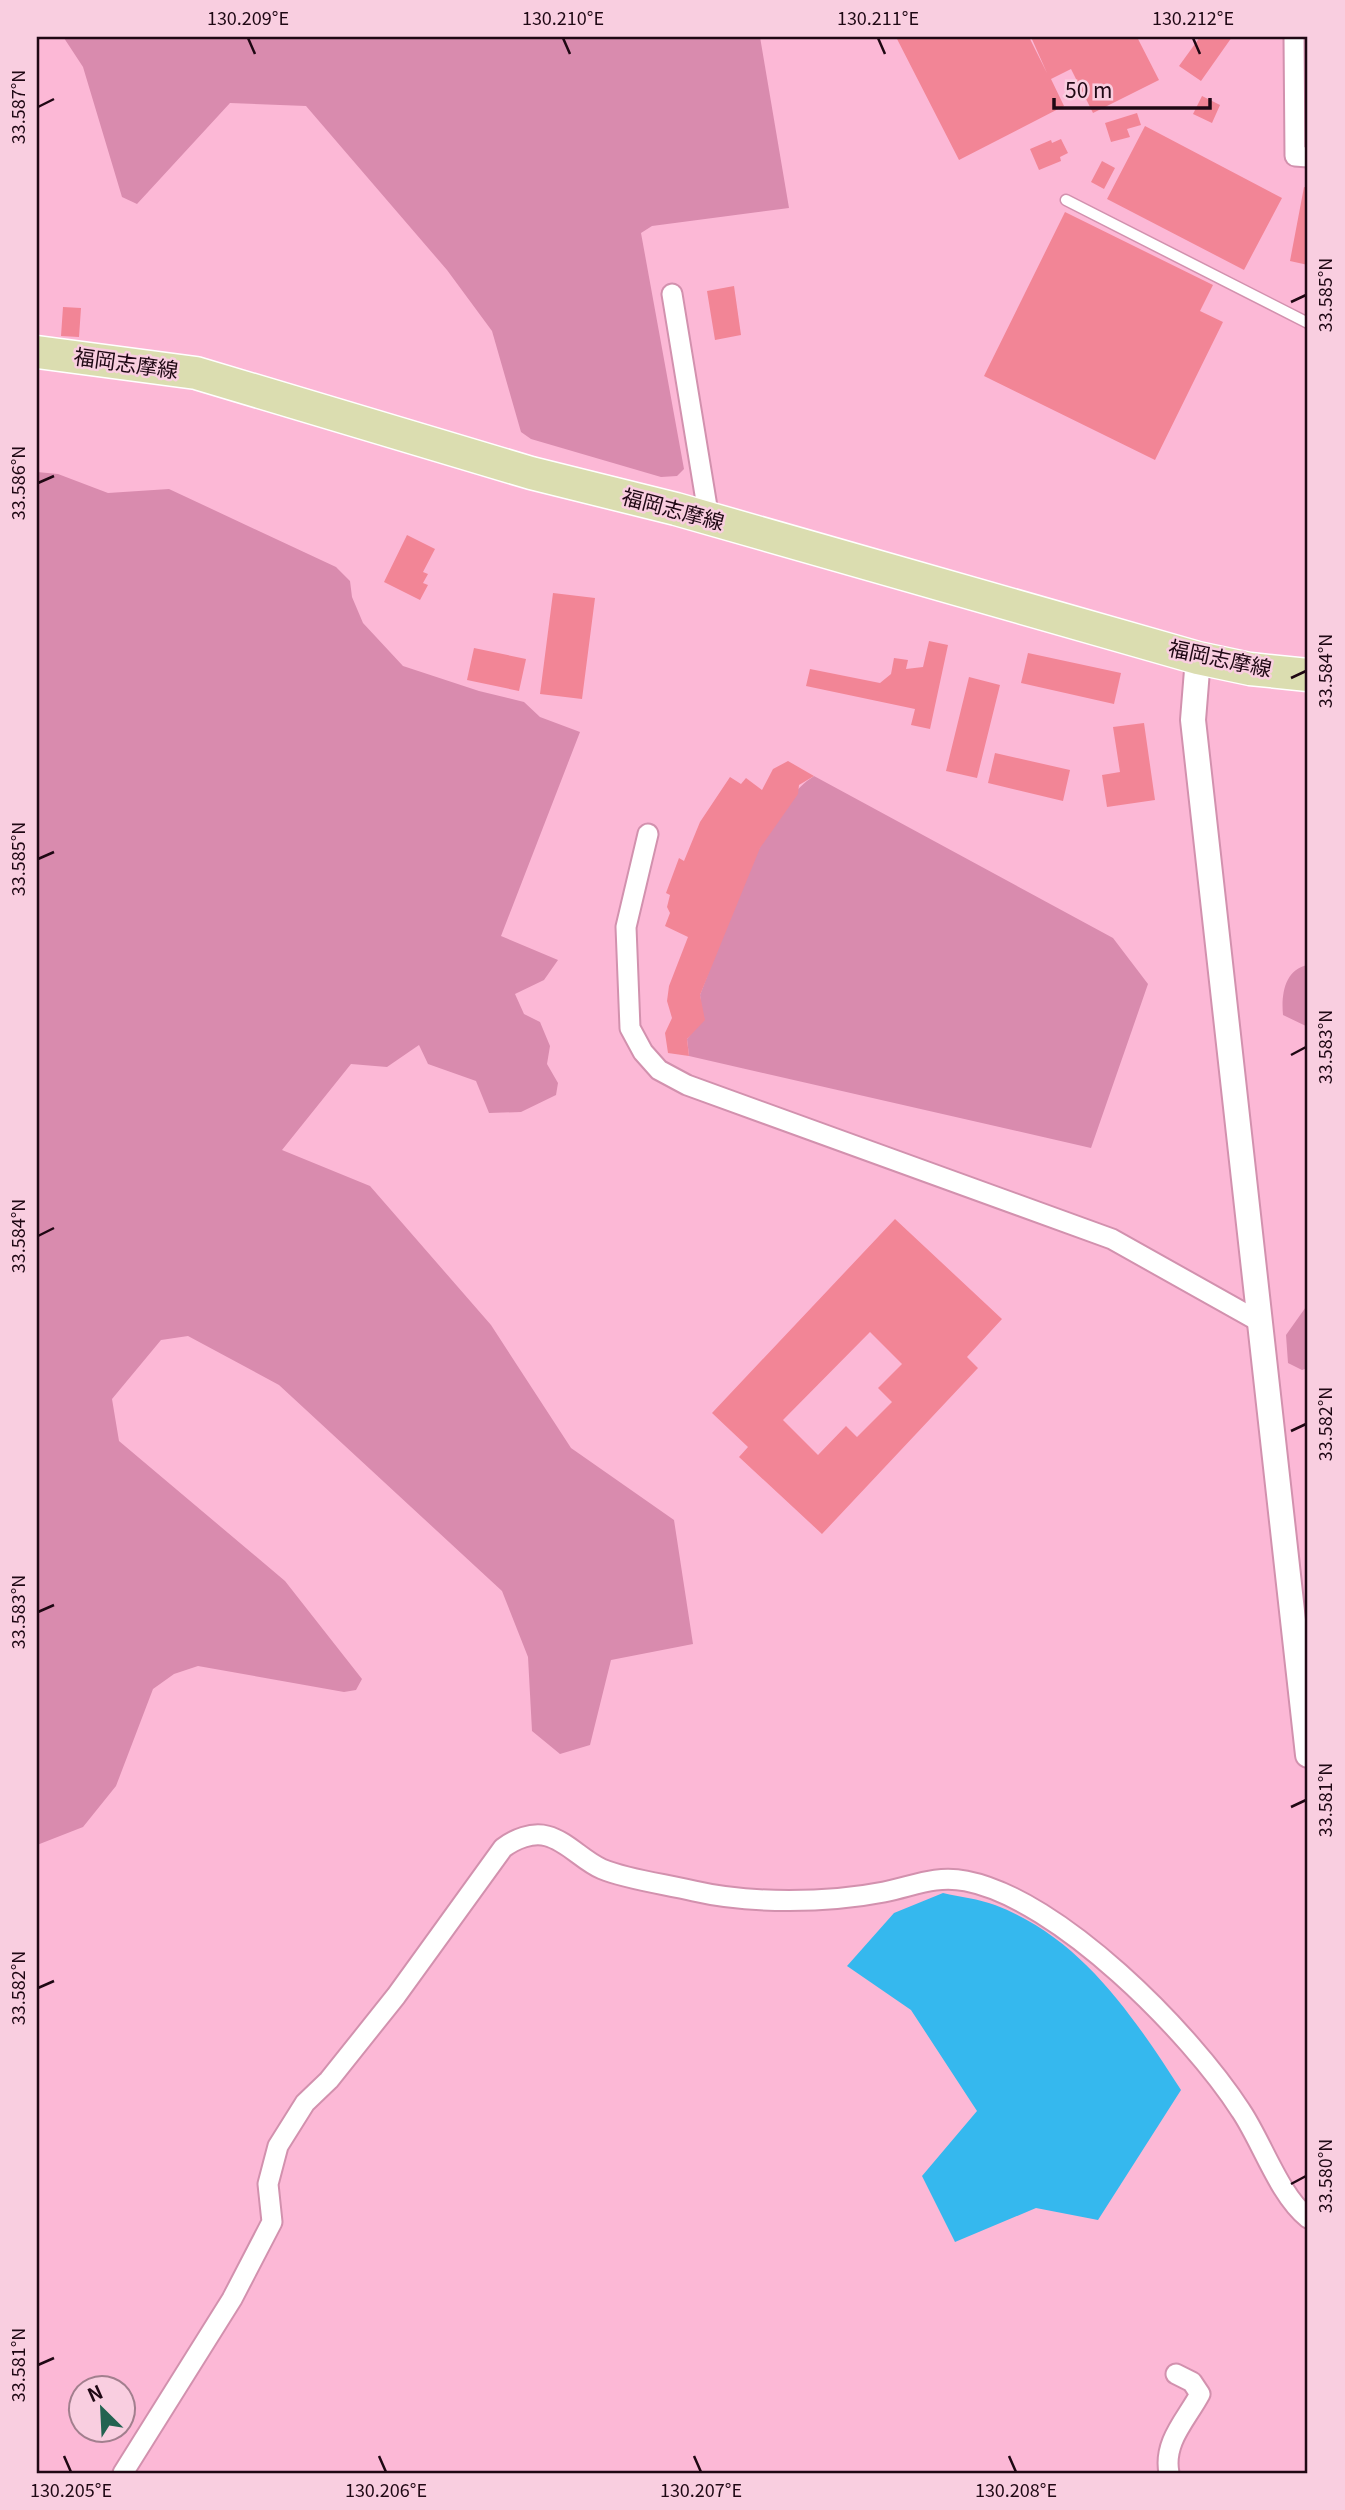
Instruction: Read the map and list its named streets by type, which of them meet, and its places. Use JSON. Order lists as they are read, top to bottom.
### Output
{
  "streets": {
    "main road": ["福岡志摩線"]
  },
  "scale_bar": "50 m",
  "north": "top left",
  "coordinates": [
    "130.209°E",
    "130.210°E",
    "130.211°E",
    "130.212°E",
    "33.587°N",
    "33.585°N",
    "33.586°N",
    "33.584°N",
    "33.583°N",
    "33.582°N",
    "33.581°N",
    "33.580°N",
    "130.205°E",
    "130.206°E",
    "130.207°E",
    "130.208°E"
  ]
}
